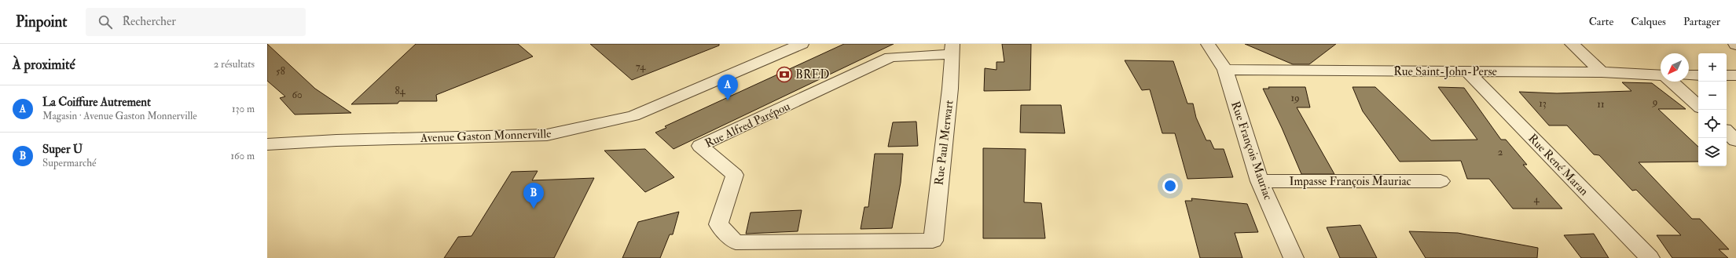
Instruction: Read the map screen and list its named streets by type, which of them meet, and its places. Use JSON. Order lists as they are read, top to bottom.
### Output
{
  "streets": {
    "street": [
      "Rue Saint-John-Perse",
      "Rue Alfred Parépou",
      "Avenue Gaston Monnerville",
      "Rue Paul Merwart",
      "Rue François Mauriac",
      "Rue René Maran",
      "Impasse François Mauriac"
    ]
  },
  "crossings": [
    ["Rue Saint-John-Perse", "Rue François Mauriac"],
    ["Rue Saint-John-Perse", "Rue René Maran"],
    ["Rue Alfred Parépou", "Rue Paul Merwart"],
    ["Rue François Mauriac", "Impasse François Mauriac"]
  ],
  "places": {
    "bank": ["BRED"]
  },
  "house_numbers": [
    "74",
    "58",
    "84",
    "60",
    "19",
    "9",
    "13",
    "11",
    "2",
    "4"
  ],
  "north": "bottom left",
  "page": {
    "header": "Pinpoint",
    "search": "Rechercher",
    "nav": ["Carte", "Calques", "Partager"],
    "heading": ["À proximité", "2 résultats"],
    "map_buttons": ["+", "−"],
    "pins": ["A", "B"],
    "list": [
      {
        "mark": "A",
        "name": "La Coiffure Autrement",
        "note": "Magasin · Avenue Gaston Monnerville",
        "value": "130 m"
      },
      {
        "mark": "B",
        "name": "Super U",
        "note": "Supermarché",
        "value": "160 m"
      }
    ]
  }
}
